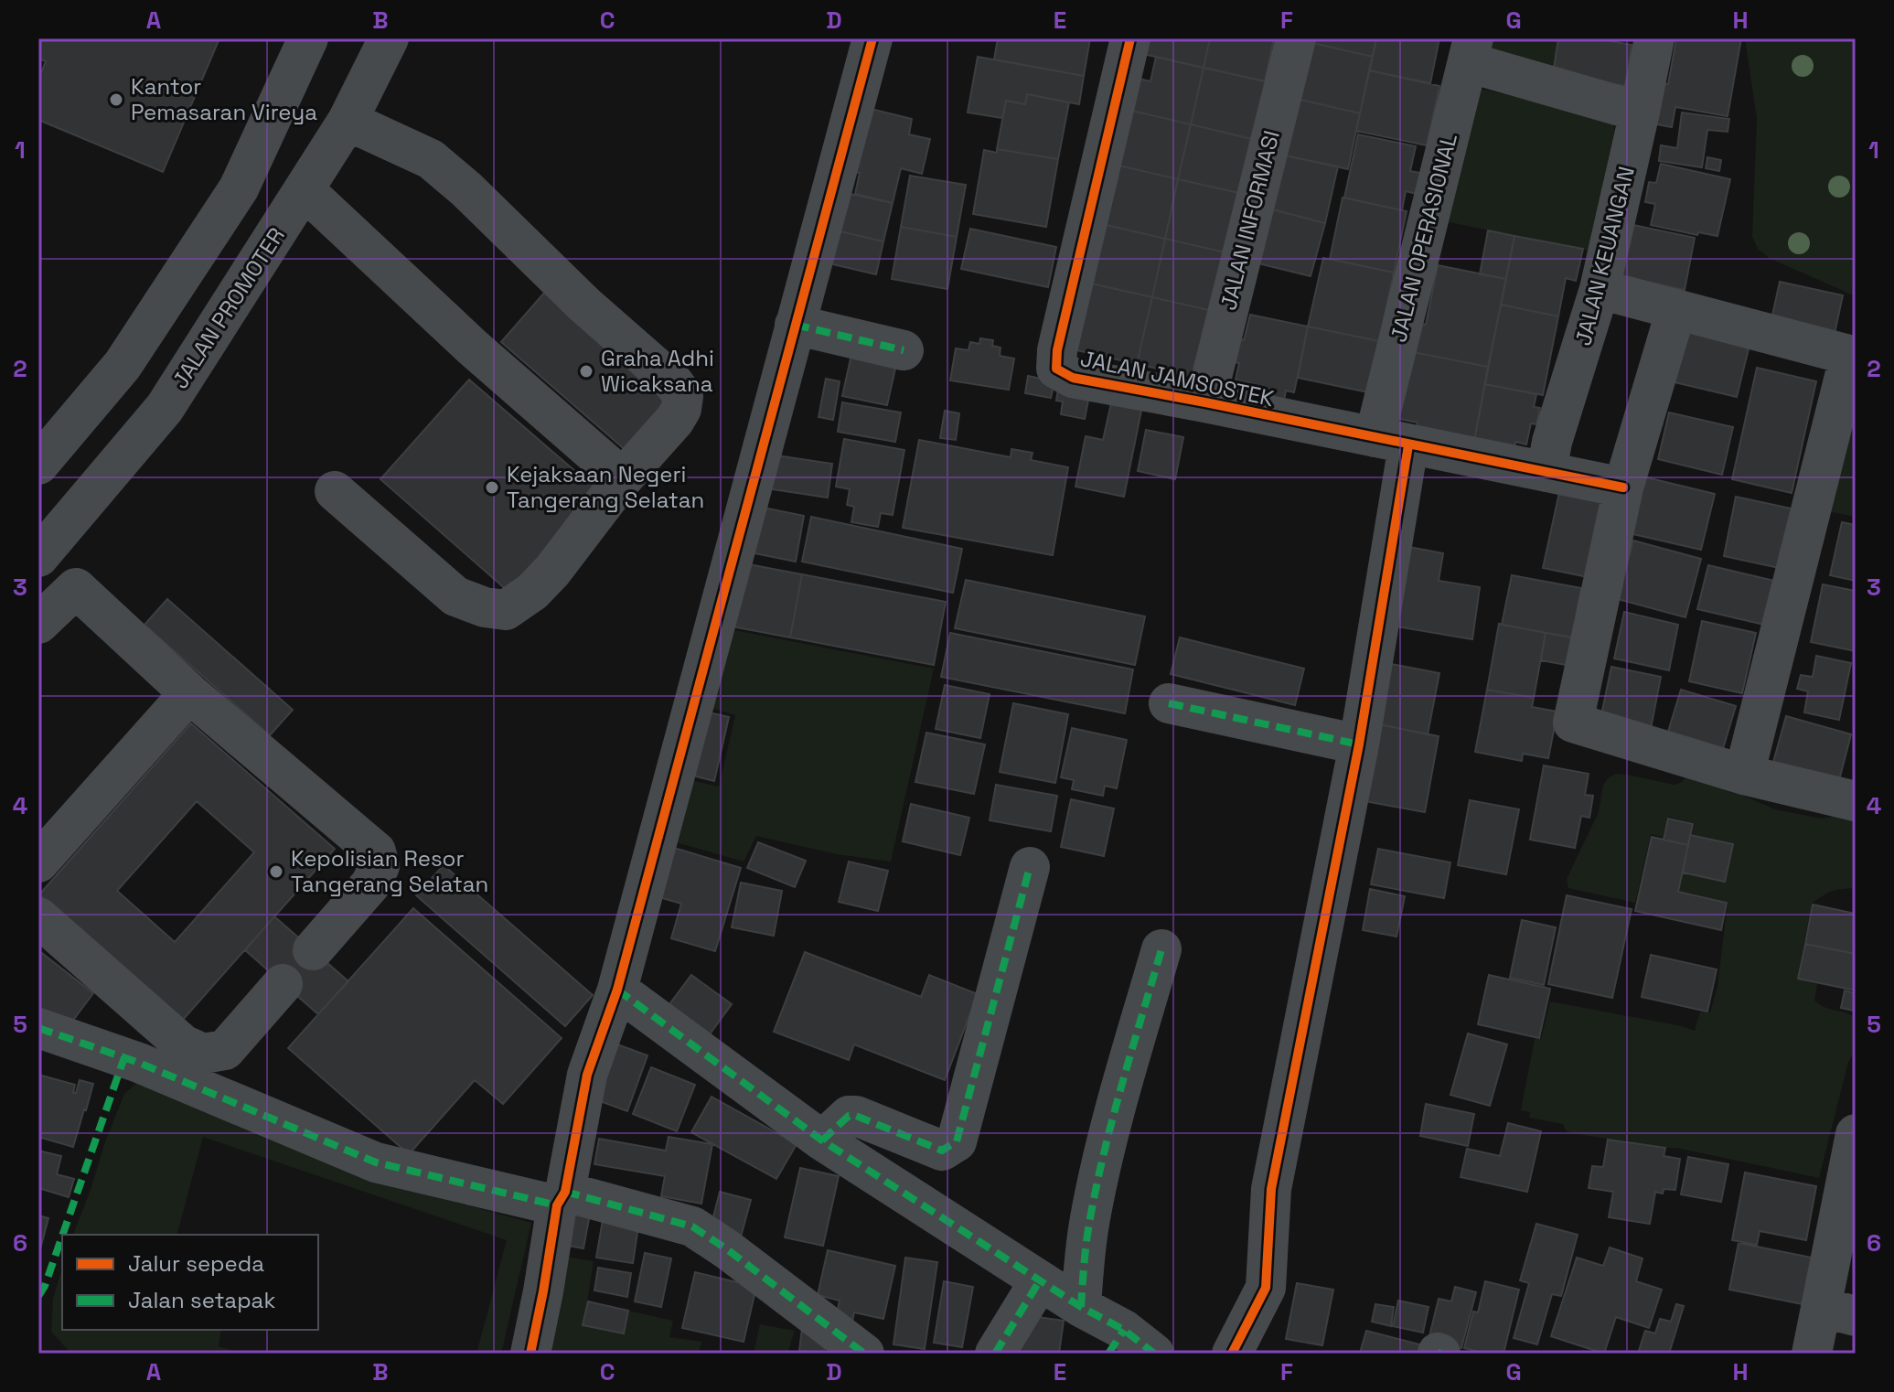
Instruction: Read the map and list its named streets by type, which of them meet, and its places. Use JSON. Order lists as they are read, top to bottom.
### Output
{
  "streets": {
    "street": [
      "JALAN INFORMASI",
      "JALAN OPERASIONAL",
      "JALAN KEUANGAN",
      "JALAN PROMOTER",
      "JALAN JAMSOSTEK"
    ]
  },
  "crossings": [
    ["JALAN INFORMASI", "JALAN JAMSOSTEK"],
    ["JALAN OPERASIONAL", "JALAN JAMSOSTEK"],
    ["JALAN KEUANGAN", "JALAN JAMSOSTEK"]
  ],
  "places": [
    "Kantor Pemasaran Vireya",
    "Graha Adhi Wicaksana",
    "Kejaksaan Negeri Tangerang Selatan",
    "Kepolisian Resor Tangerang Selatan"
  ],
  "legend": ["Jalur sepeda", "Jalan setapak"],
  "grid": {
    "columns": [
      "A",
      "B",
      "C",
      "D",
      "E",
      "F",
      "G",
      "H"
    ],
    "rows": [
      "1",
      "2",
      "3",
      "4",
      "5",
      "6"
    ]
  }
}
